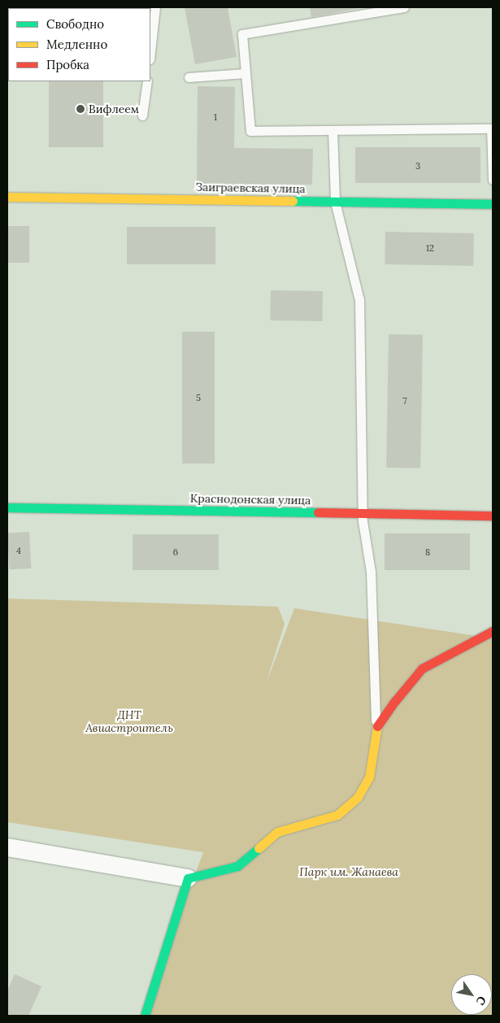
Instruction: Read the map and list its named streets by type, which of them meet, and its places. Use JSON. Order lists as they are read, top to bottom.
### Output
{
  "streets": {
    "street": ["Заиграевская улица", "Краснодонская улица"]
  },
  "parks": ["ДНТ Авиастроитель", "Парк им. Жанаева"],
  "places": ["Вифлеем"],
  "house_numbers": [
    "1",
    "3",
    "12",
    "5",
    "7",
    "4",
    "6",
    "8"
  ],
  "legend": ["Свободно", "Медленно", "Пробка"],
  "north": "bottom right"
}
